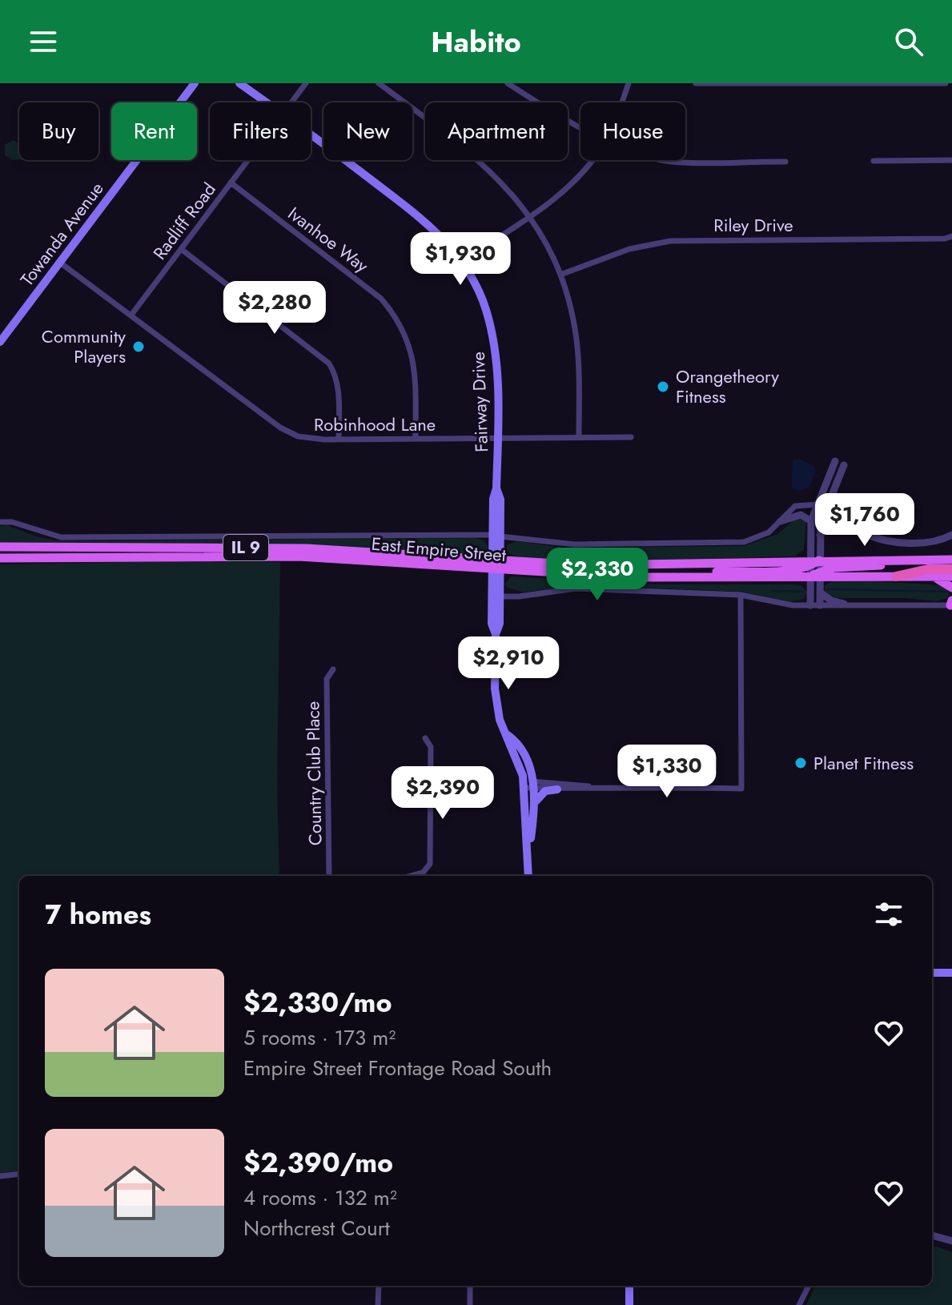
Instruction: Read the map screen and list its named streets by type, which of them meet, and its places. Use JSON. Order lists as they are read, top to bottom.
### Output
{
  "streets": {
    "main road": [
      "Towanda Avenue",
      "Fairway Drive",
      "IL 9",
      "East Empire Street"
    ],
    "street": [
      "Radliff Road",
      "Riley Drive",
      "Ivanhoe Way",
      "Robinhood Lane",
      "Country Club Place"
    ]
  },
  "crossings": [
    ["Radliff Road", "Ivanhoe Way"],
    ["Radliff Road", "Robinhood Lane"],
    ["Towanda Avenue", "Robinhood Lane"],
    ["Ivanhoe Way", "Robinhood Lane"],
    ["Fairway Drive", "Robinhood Lane"],
    ["Fairway Drive", "East Empire Street"]
  ],
  "places": ["Community Players", "Orangetheory Fitness", "Planet Fitness"],
  "page": {
    "header": "Habito",
    "chip": [
      "Buy",
      "Rent",
      "Filters",
      "New",
      "Apartment",
      "House"
    ],
    "price": [
      "$1,930",
      "$2,280",
      "$1,760",
      "$2,330",
      "$2,910",
      "$1,330",
      "$2,390"
    ],
    "heading": "7 homes",
    "list": [
      {
        "name": "$2,330/mo",
        "note": "5 rooms · 173 m² · Empire Street Frontage Road South"
      },
      {
        "name": "$2,390/mo",
        "note": "4 rooms · 132 m² · Northcrest Court"
      }
    ]
  }
}
